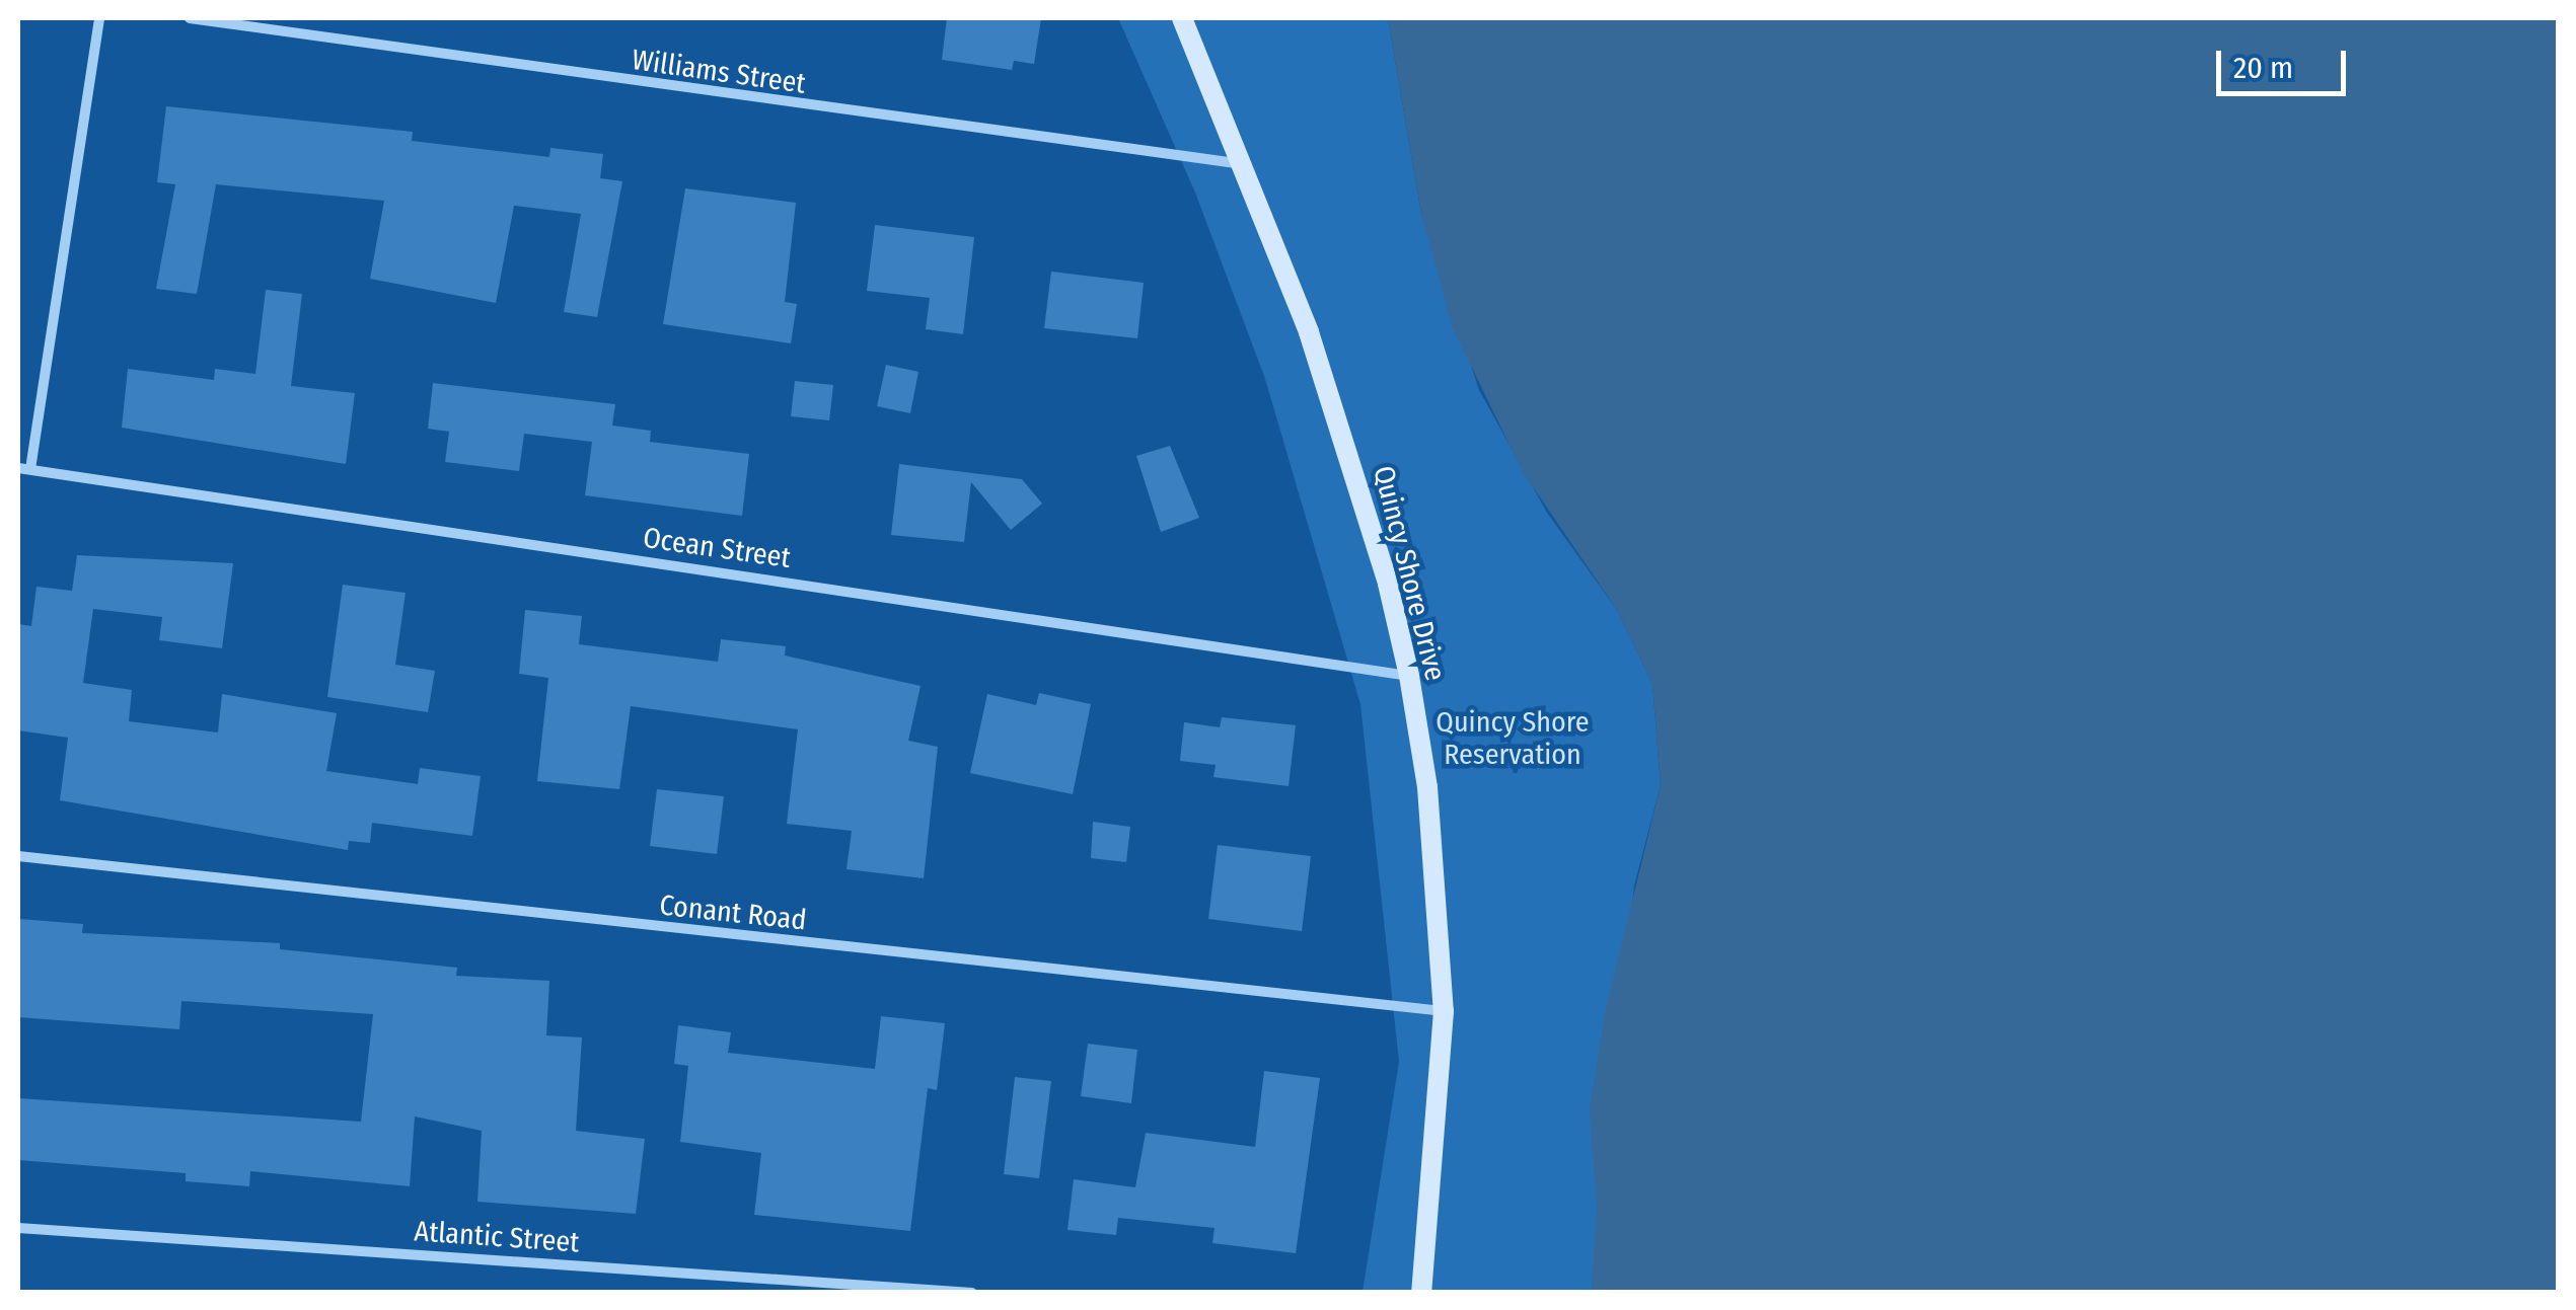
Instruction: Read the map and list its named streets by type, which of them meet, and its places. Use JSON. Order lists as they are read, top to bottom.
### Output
{
  "streets": {
    "main road": ["Quincy Shore Drive"],
    "street": [
      "Williams Street",
      "Ocean Street",
      "Conant Road",
      "Atlantic Street"
    ]
  },
  "crossings": [
    ["Williams Street", "Quincy Shore Drive"],
    ["Ocean Street", "Quincy Shore Drive"],
    ["Quincy Shore Drive", "Conant Road"]
  ],
  "parks": ["Quincy Shore Reservation"],
  "scale_bar": "20 m"
}
